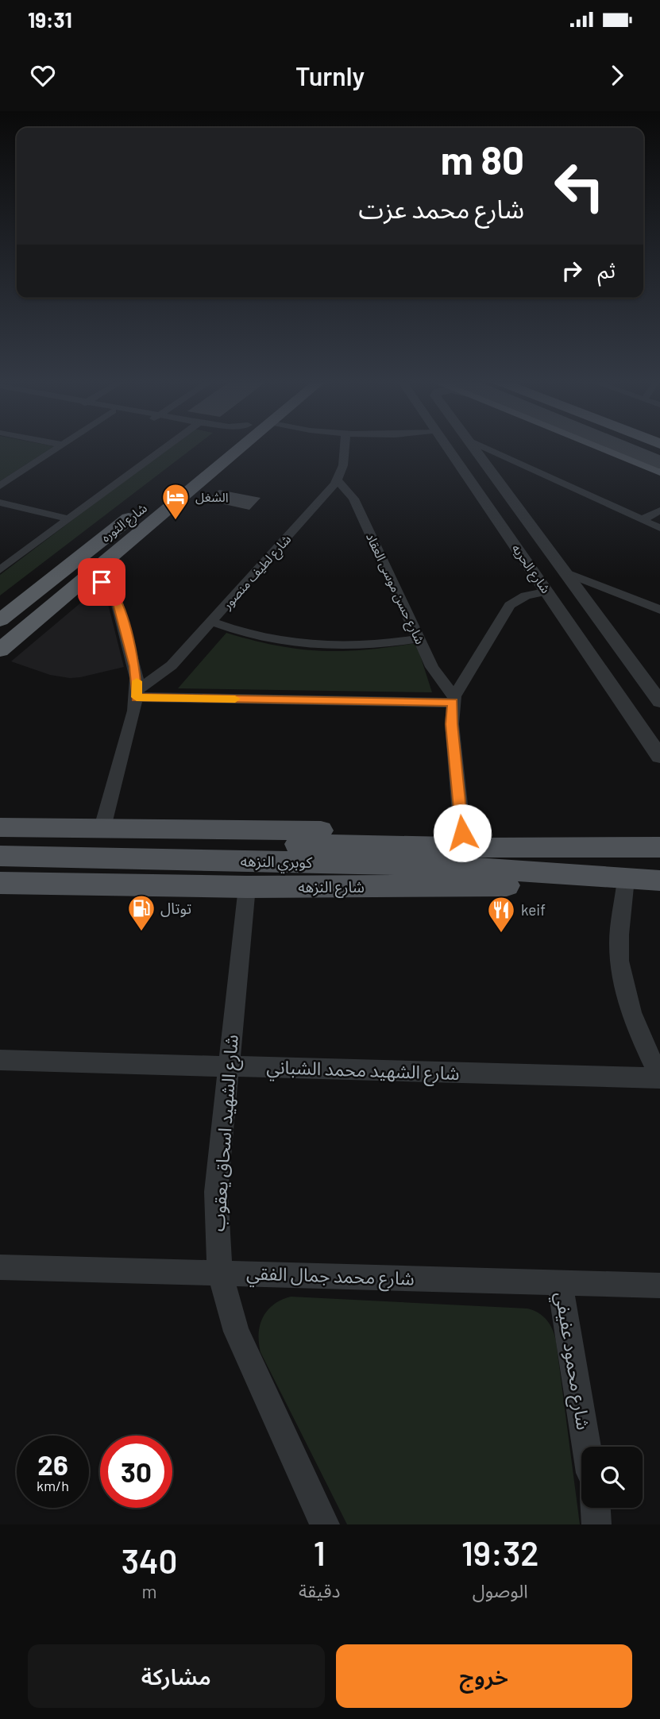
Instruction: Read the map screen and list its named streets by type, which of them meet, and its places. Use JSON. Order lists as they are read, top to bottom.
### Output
{
  "streets": {
    "highway": ["شارع الثوره"],
    "main road": ["كوبري النزهه", "شارع النزهه"],
    "street": [
      "شارع الحريه",
      "شارع لطيف منصور",
      "شارع حسن موسى العقاد",
      "شارع الشهيد محمد الشباني",
      "شارع الشهيد اسحاق يعقوب",
      "شارع محمد جمال الفقي",
      "شارع محمود عفيفي"
    ]
  },
  "crossings": [
    ["شارع لطيف منصور", "شارع حسن موسى العقاد"],
    ["كوبري النزهه", "شارع النزهه"],
    ["شارع النزهه", "شارع الشهيد اسحاق يعقوب"],
    ["شارع الشهيد محمد الشباني", "شارع الشهيد اسحاق يعقوب"],
    ["شارع الشهيد اسحاق يعقوب", "شارع محمد جمال الفقي"],
    ["شارع محمد جمال الفقي", "شارع محمود عفيفي"]
  ],
  "places": {
    "hotel": ["الشغل"],
    "fuel station": ["توتال"],
    "restaurant": ["keif"]
  },
  "page": {
    "status": "19:31",
    "header": "Turnly",
    "turn": ["80 m", "شارع محمد عزت"],
    "then": "ثم",
    "speed": "26 km/h",
    "limit": "30",
    "eta": [
      "19:32",
      "الوصول",
      "1",
      "دقيقة",
      "340",
      "m"
    ],
    "buttons": ["خروج", "مشاركة"]
  }
}
